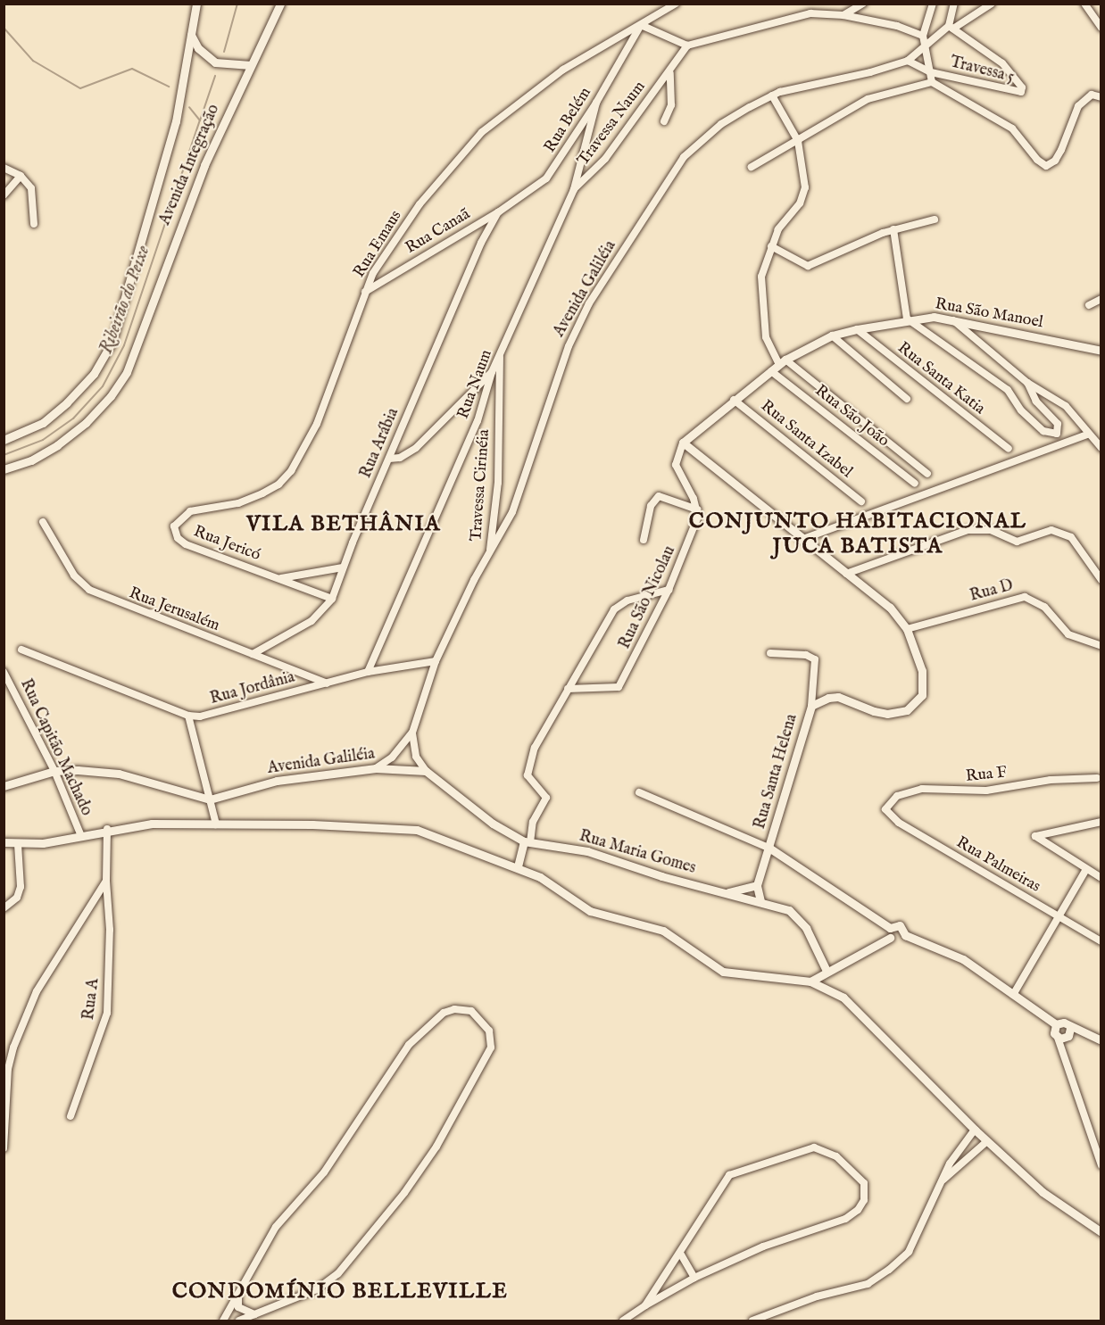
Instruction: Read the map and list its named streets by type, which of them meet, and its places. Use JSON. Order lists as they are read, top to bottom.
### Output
{
  "streets": {
    "street": [
      "Travessa 5",
      "Rua Belém",
      "Travessa Naum",
      "Avenida Integração",
      "Rua Canaã",
      "Rua Emaus",
      "Avenida Galiléia",
      "Rua São Manoel",
      "Rua Santa Katia",
      "Rua Naum",
      "Rua São João",
      "Rua Santa Izabel",
      "Rua Arábia",
      "Travessa Cirinéia",
      "Rua Jericó",
      "Rua D",
      "Rua São Nicolau",
      "Rua Jerusalém",
      "Rua Jordânia",
      "Rua Capitão Machado",
      "Rua Santa Helena",
      "Rua F",
      "Rua Maria Gomes",
      "Rua Palmeiras",
      "Rua A"
    ]
  },
  "crossings": [
    ["Travessa 5", "Avenida Galiléia"],
    ["Rua Belém", "Rua Canaã"],
    ["Rua Belém", "Rua Emaus"],
    ["Rua Belém", "Rua Naum"],
    ["Rua Belém", "Rua Arábia"],
    ["Travessa Naum", "Rua Naum"],
    ["Rua Canaã", "Rua Emaus"],
    ["Rua Canaã", "Rua Arábia"],
    ["Rua Emaus", "Rua Jericó"],
    ["Avenida Galiléia", "Travessa Cirinéia"],
    ["Avenida Galiléia", "Rua Jordânia"],
    ["Avenida Galiléia", "Rua Maria Gomes"],
    ["Rua São Manoel", "Rua Santa Katia"],
    ["Rua São Manoel", "Rua São João"],
    ["Rua São Manoel", "Rua Santa Izabel"],
    ["Rua São Manoel", "Rua Santa Helena"],
    ["Rua Naum", "Travessa Cirinéia"],
    ["Rua Naum", "Rua Jordânia"],
    ["Rua Arábia", "Rua Jericó"],
    ["Rua Arábia", "Rua Jerusalém"],
    ["Rua D", "Rua Santa Helena"],
    ["Rua Jerusalém", "Rua Jordânia"],
    ["Rua F", "Rua Palmeiras"]
  ],
  "districts": ["CONJUNTO HABITACIONAL JUCA BATISTA", "VILA BETHÂNIA", "CONDOMÍNIO BELLEVILLE"],
  "water": ["Ribeirão do Peixe"]
}
